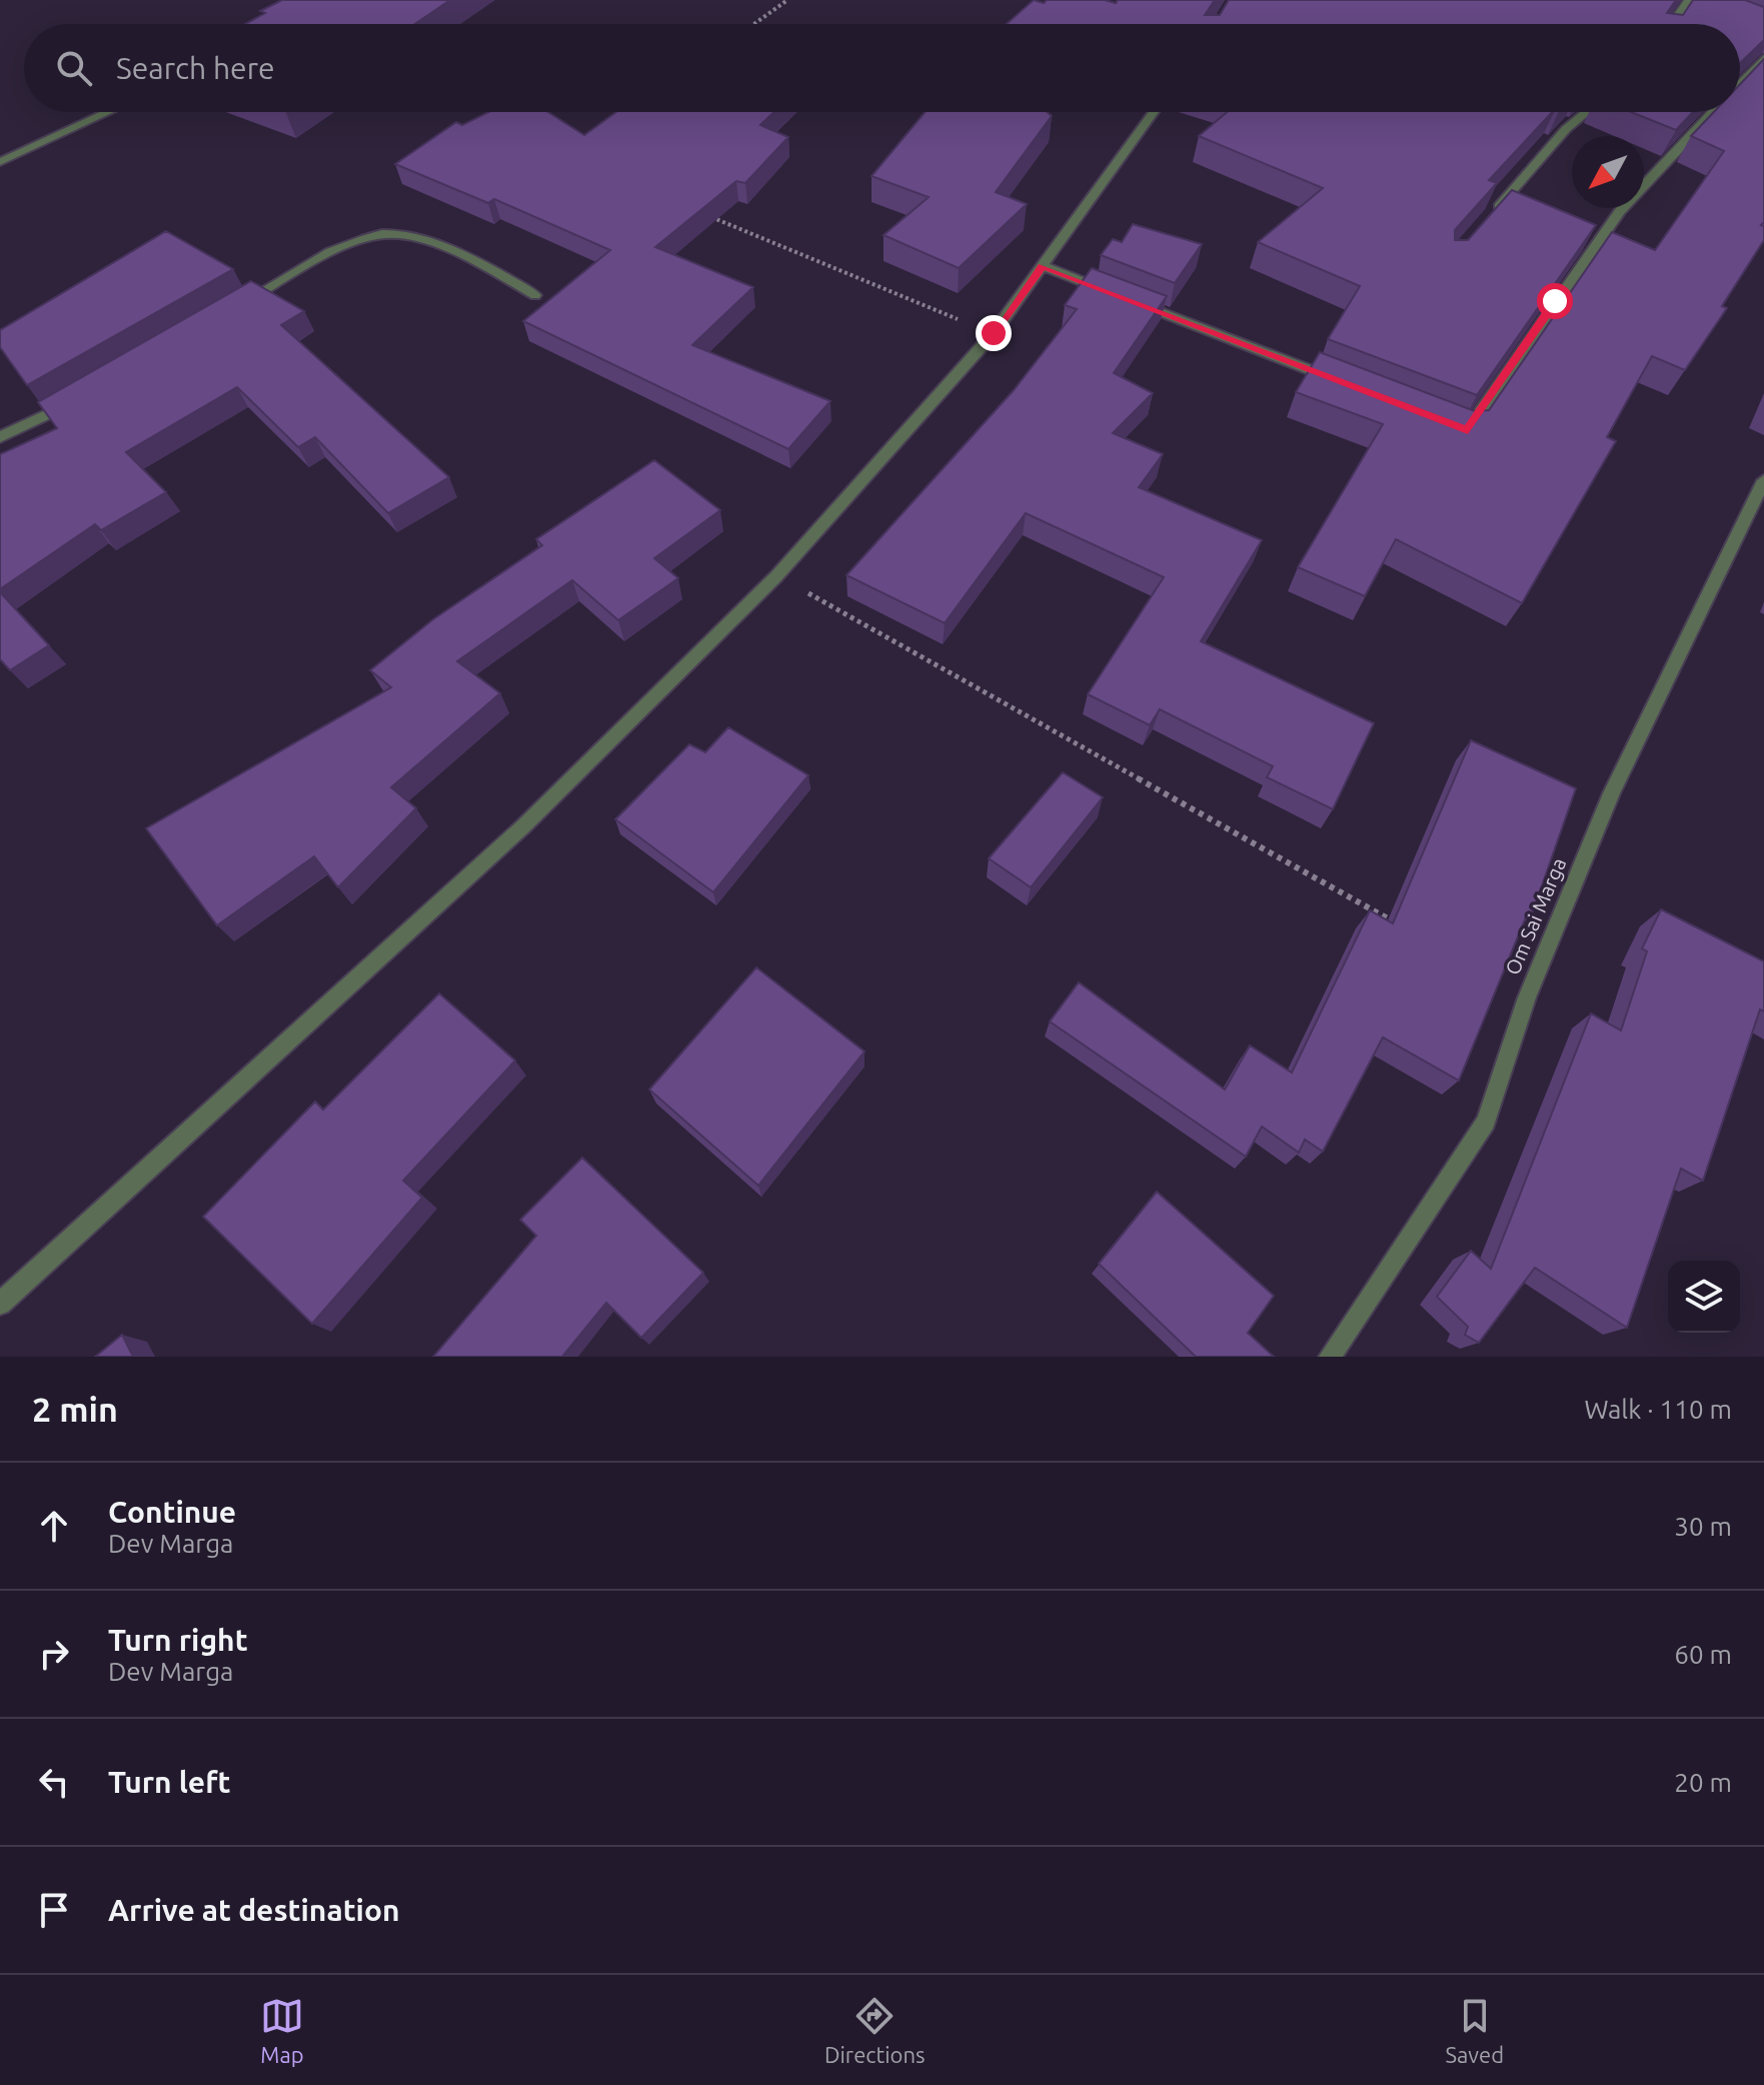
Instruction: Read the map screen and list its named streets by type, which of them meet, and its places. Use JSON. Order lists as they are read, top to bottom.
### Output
{
  "streets": {
    "street": ["Om Sai Marga"]
  },
  "north": "bottom left",
  "page": {
    "search": "Search here",
    "heading": ["2 min", "Walk · 110 m"],
    "list": [
      ["Continue", "Dev Marga", "30 m"],
      ["Turn right", "Dev Marga", "60 m"],
      ["Turn left", "20 m"],
      "Arrive at destination"
    ],
    "nav": ["Map", "Directions", "Saved"]
  }
}
